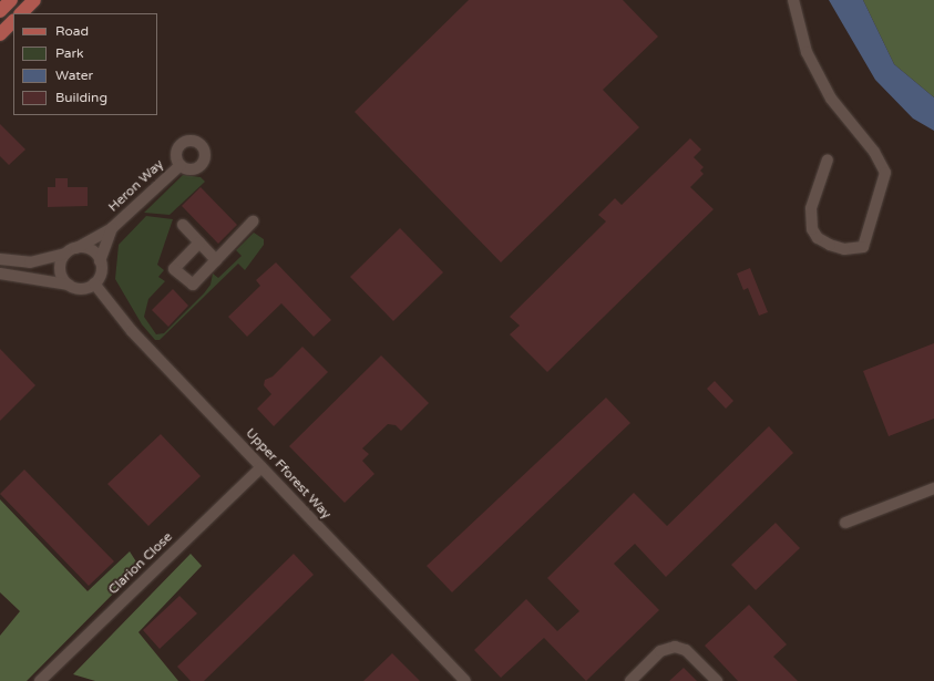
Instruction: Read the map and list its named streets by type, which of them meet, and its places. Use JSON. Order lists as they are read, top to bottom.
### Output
{
  "streets": {
    "street": ["Heron Way", "Upper Fforest Way", "Clarion Close"]
  },
  "crossings": [
    ["Heron Way", "Upper Fforest Way"],
    ["Upper Fforest Way", "Clarion Close"]
  ],
  "legend": [
    "Road",
    "Park",
    "Water",
    "Building"
  ]
}
